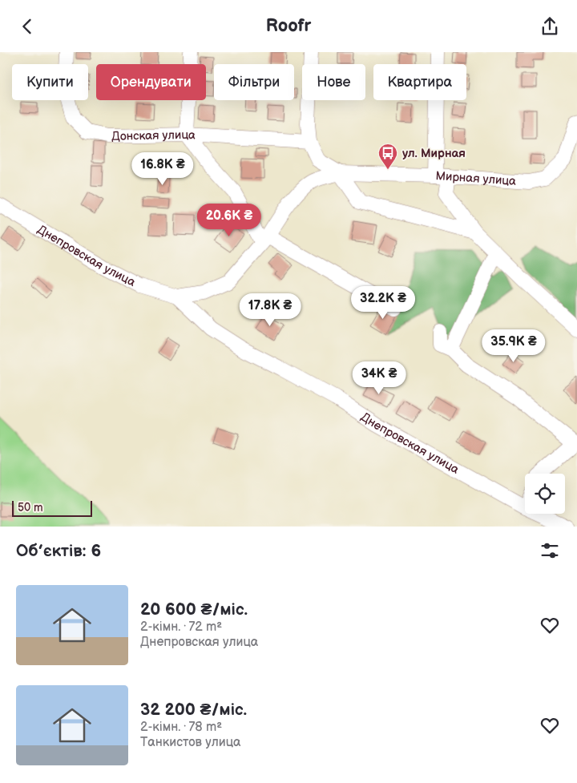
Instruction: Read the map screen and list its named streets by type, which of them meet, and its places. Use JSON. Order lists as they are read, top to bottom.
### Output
{
  "streets": {
    "street": ["Донская улица", "Мирная улица", "Днепровская улица"]
  },
  "crossings": [
    ["Мирная улица", "Днепровская улица"]
  ],
  "places": {
    "bus stop": ["ул. Мирная"]
  },
  "scale_bar": "50 m",
  "page": {
    "header": "Roofr",
    "chip": [
      "Купити",
      "Орендувати",
      "Фільтри",
      "Нове",
      "Квартира"
    ],
    "price": [
      "16.8K ₴",
      "20.6K ₴",
      "32.2K ₴",
      "17.8K ₴",
      "35.9K ₴",
      "34K ₴"
    ],
    "scale": "50 m",
    "heading": "Об’єктів: 6",
    "list": [
      {
        "name": "20 600 ₴/міс.",
        "note": "2-кімн. · 72 m² · Днепровская улица"
      },
      {
        "name": "32 200 ₴/міс.",
        "note": "2-кімн. · 78 m² · Танкистов улица"
      }
    ]
  }
}
